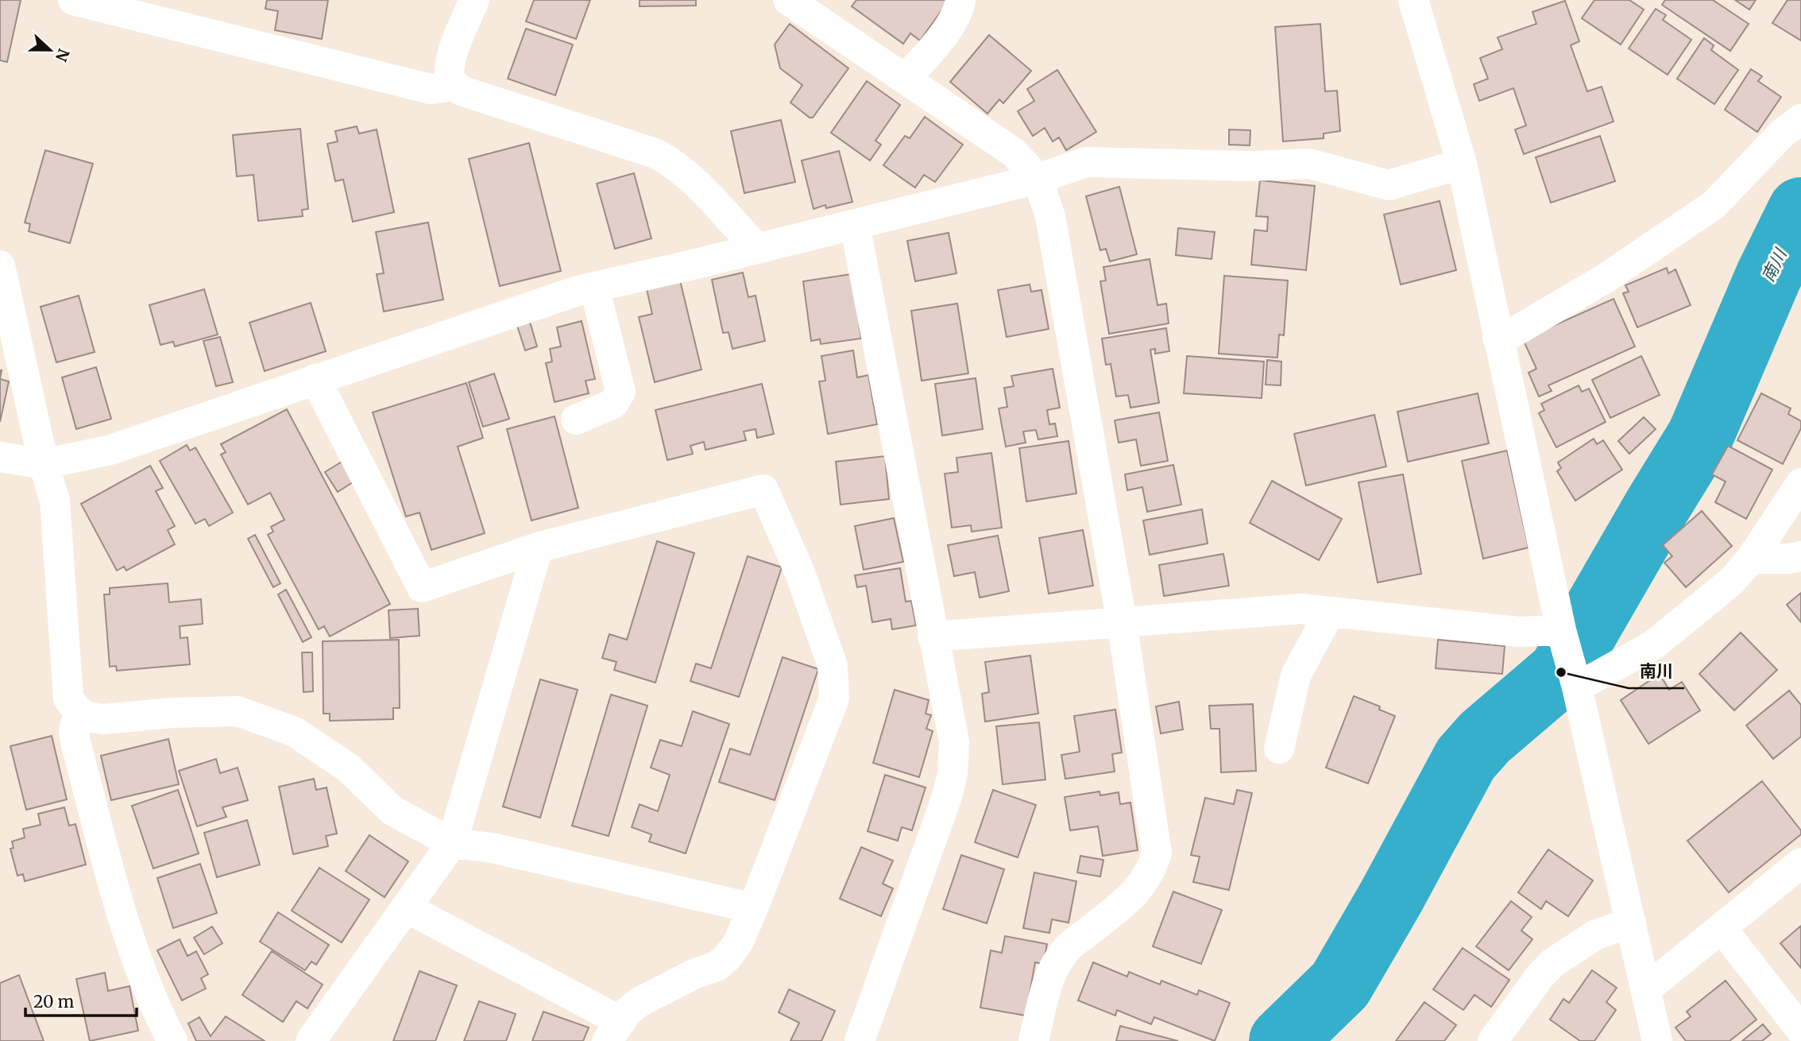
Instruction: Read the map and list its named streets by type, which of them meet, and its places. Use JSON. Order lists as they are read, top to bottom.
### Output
{
  "water": ["南川"],
  "places": ["南川"],
  "scale_bar": "20 m",
  "north": "right"
}
